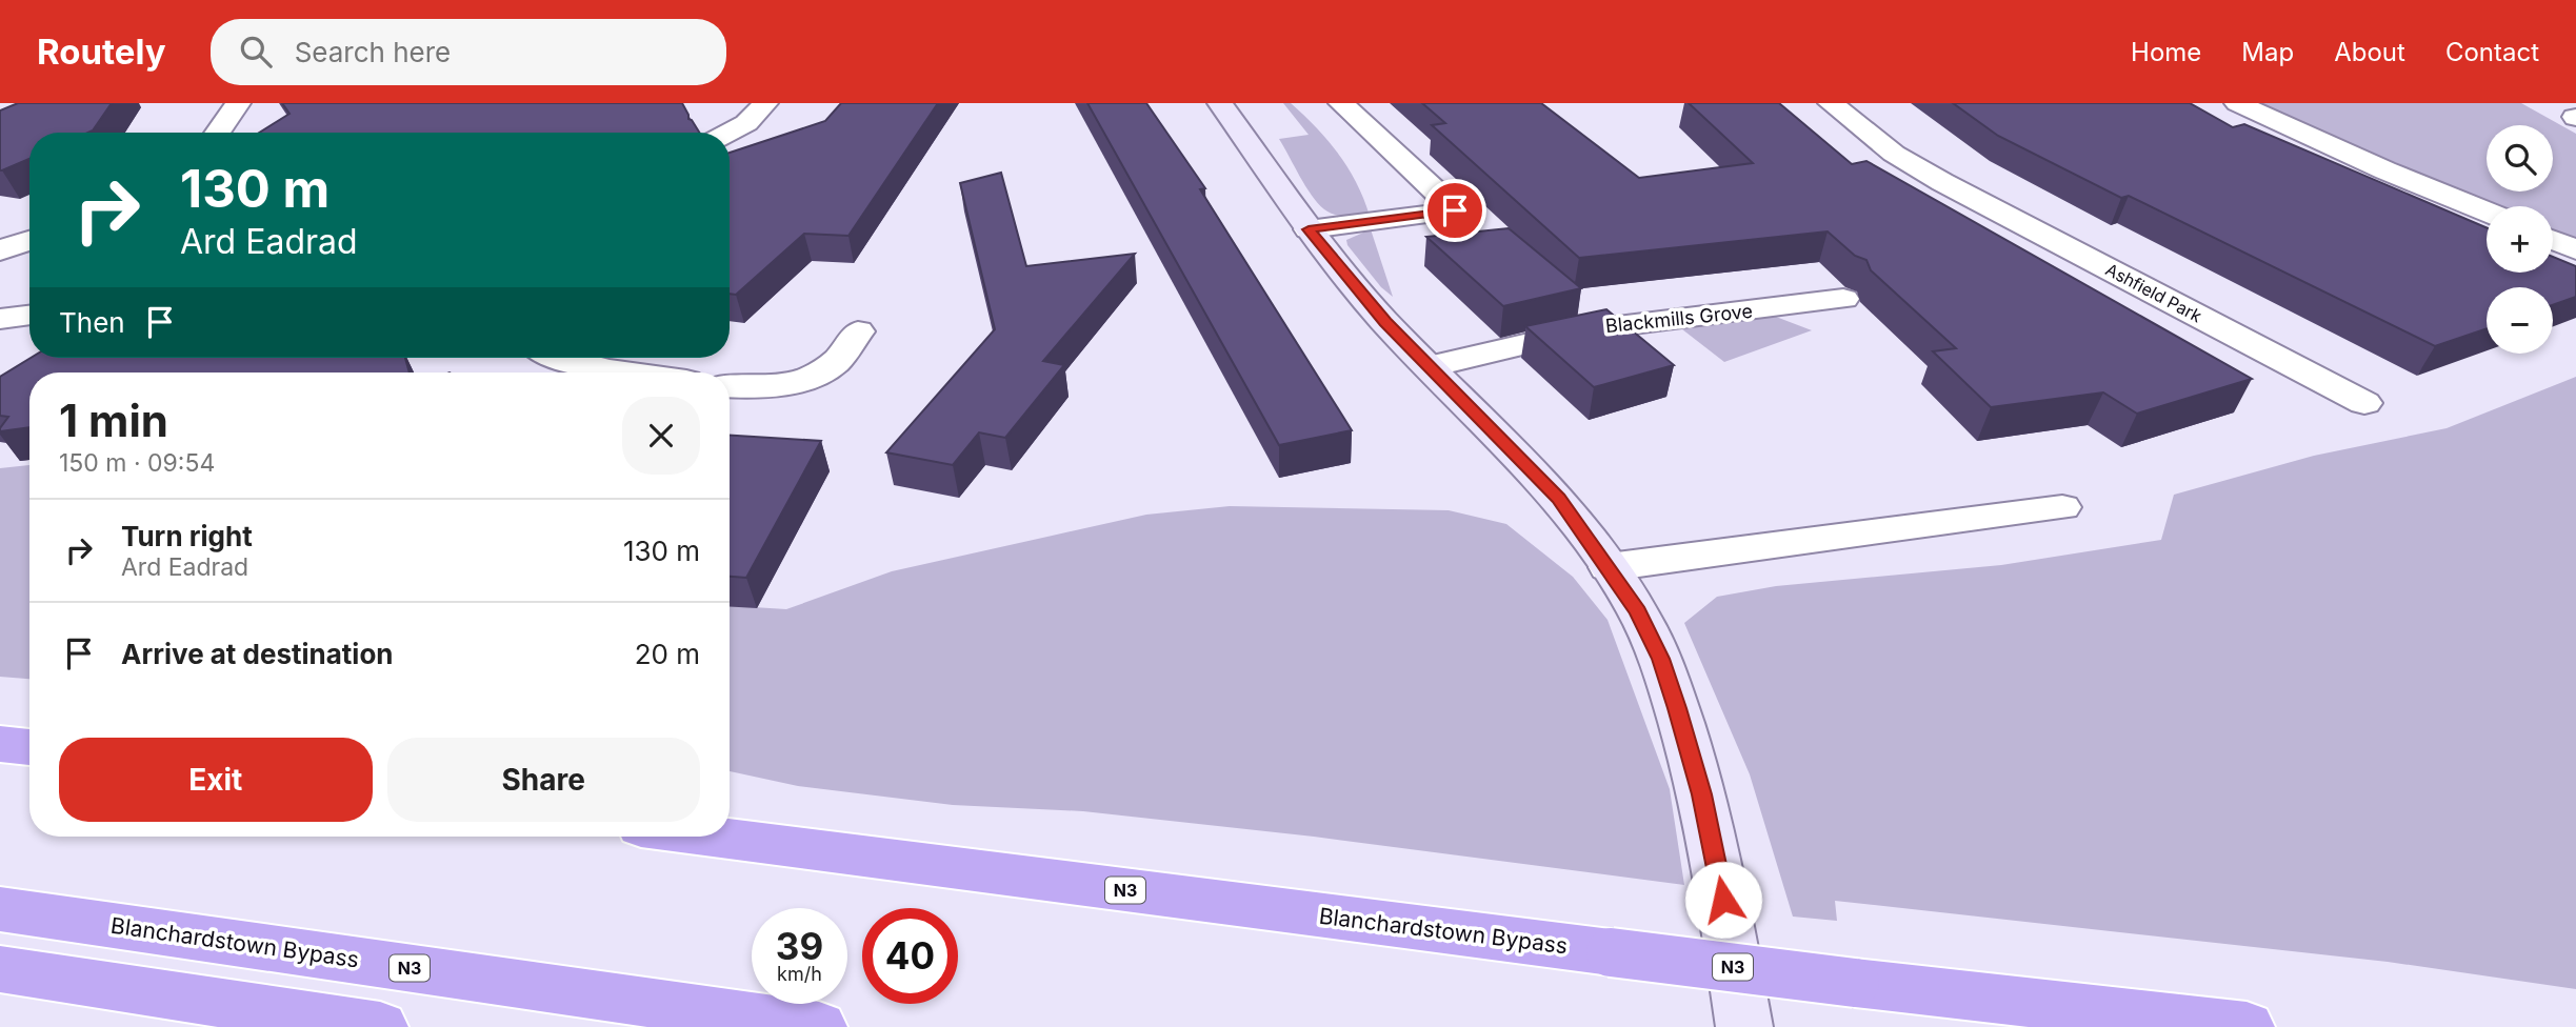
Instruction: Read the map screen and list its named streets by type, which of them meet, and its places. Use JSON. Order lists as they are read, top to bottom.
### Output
{
  "streets": {
    "highway": ["N3", "Blanchardstown Bypass"],
    "street": ["Ashfield Park", "Blackmills Grove"]
  },
  "page": {
    "header": "Routely",
    "search": "Search here",
    "nav": [
      "Home",
      "Map",
      "About",
      "Contact"
    ],
    "map_buttons": ["+", "−"],
    "turn": ["130 m", "Ard Eadrad"],
    "then": "Then",
    "heading": ["1 min", "150 m · 09:54"],
    "list": [
      {
        "name": "Turn right",
        "note": "Ard Eadrad",
        "value": "130 m"
      },
      {
        "name": "Arrive at destination",
        "value": "20 m"
      }
    ],
    "buttons": ["Exit", "Share"],
    "speed": "39 km/h",
    "limit": "40"
  }
}
